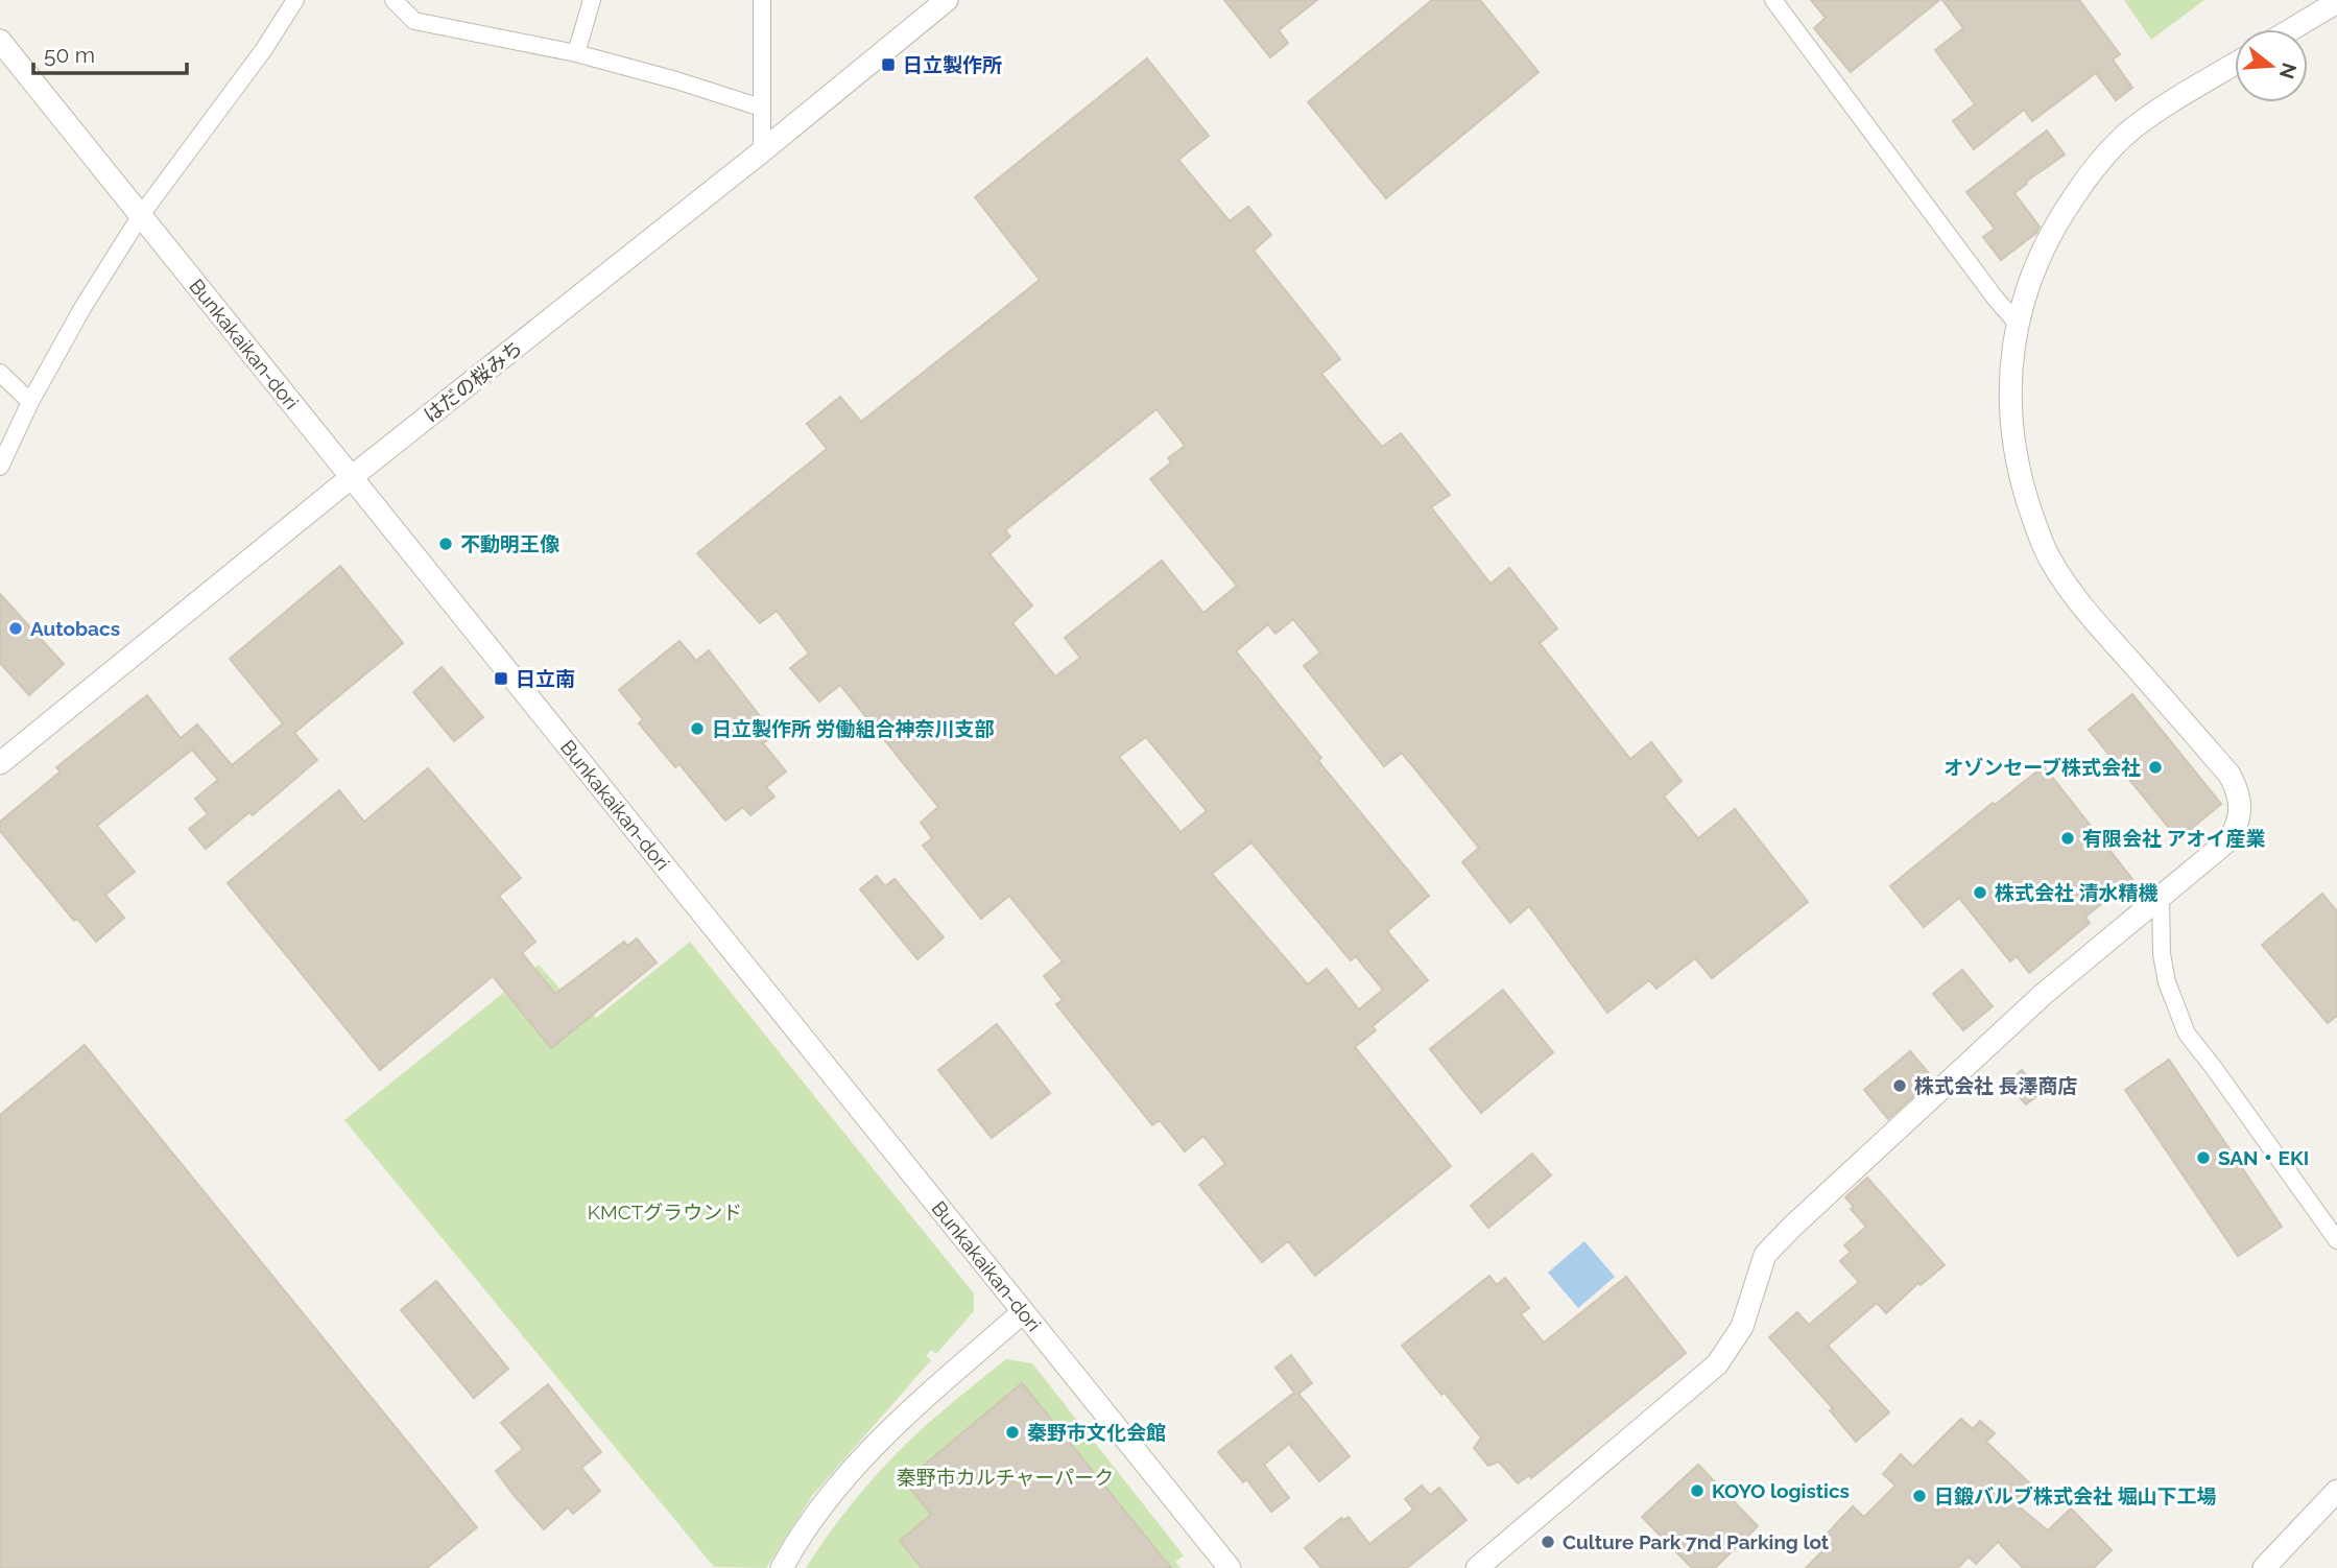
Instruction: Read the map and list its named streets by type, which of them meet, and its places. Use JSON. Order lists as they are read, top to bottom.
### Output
{
  "streets": {
    "street": ["Bunkakaikan-dori", "はだの桜みち"]
  },
  "crossings": [
    ["Bunkakaikan-dori", "はだの桜みち"]
  ],
  "parks": ["KMCTグラウンド", "秦野市カルチャーパーク"],
  "places": {
    "transit": ["日立製作所", "日立南"],
    "other": [
      "不動明王像",
      "Autobacs",
      "日立製作所 労働組合神奈川支部",
      "オゾンセーブ株式会社",
      "有限会社 アオイ産業",
      "株式会社 清水精機",
      "株式会社 長澤商店",
      "SAN・EKI",
      "秦野市文化会館",
      "KOYO logistics",
      "日鍛バルブ株式会社 堀山下工場",
      "Culture Park 7nd Parking lot"
    ]
  },
  "scale_bar": "50 m",
  "north": "right"
}
